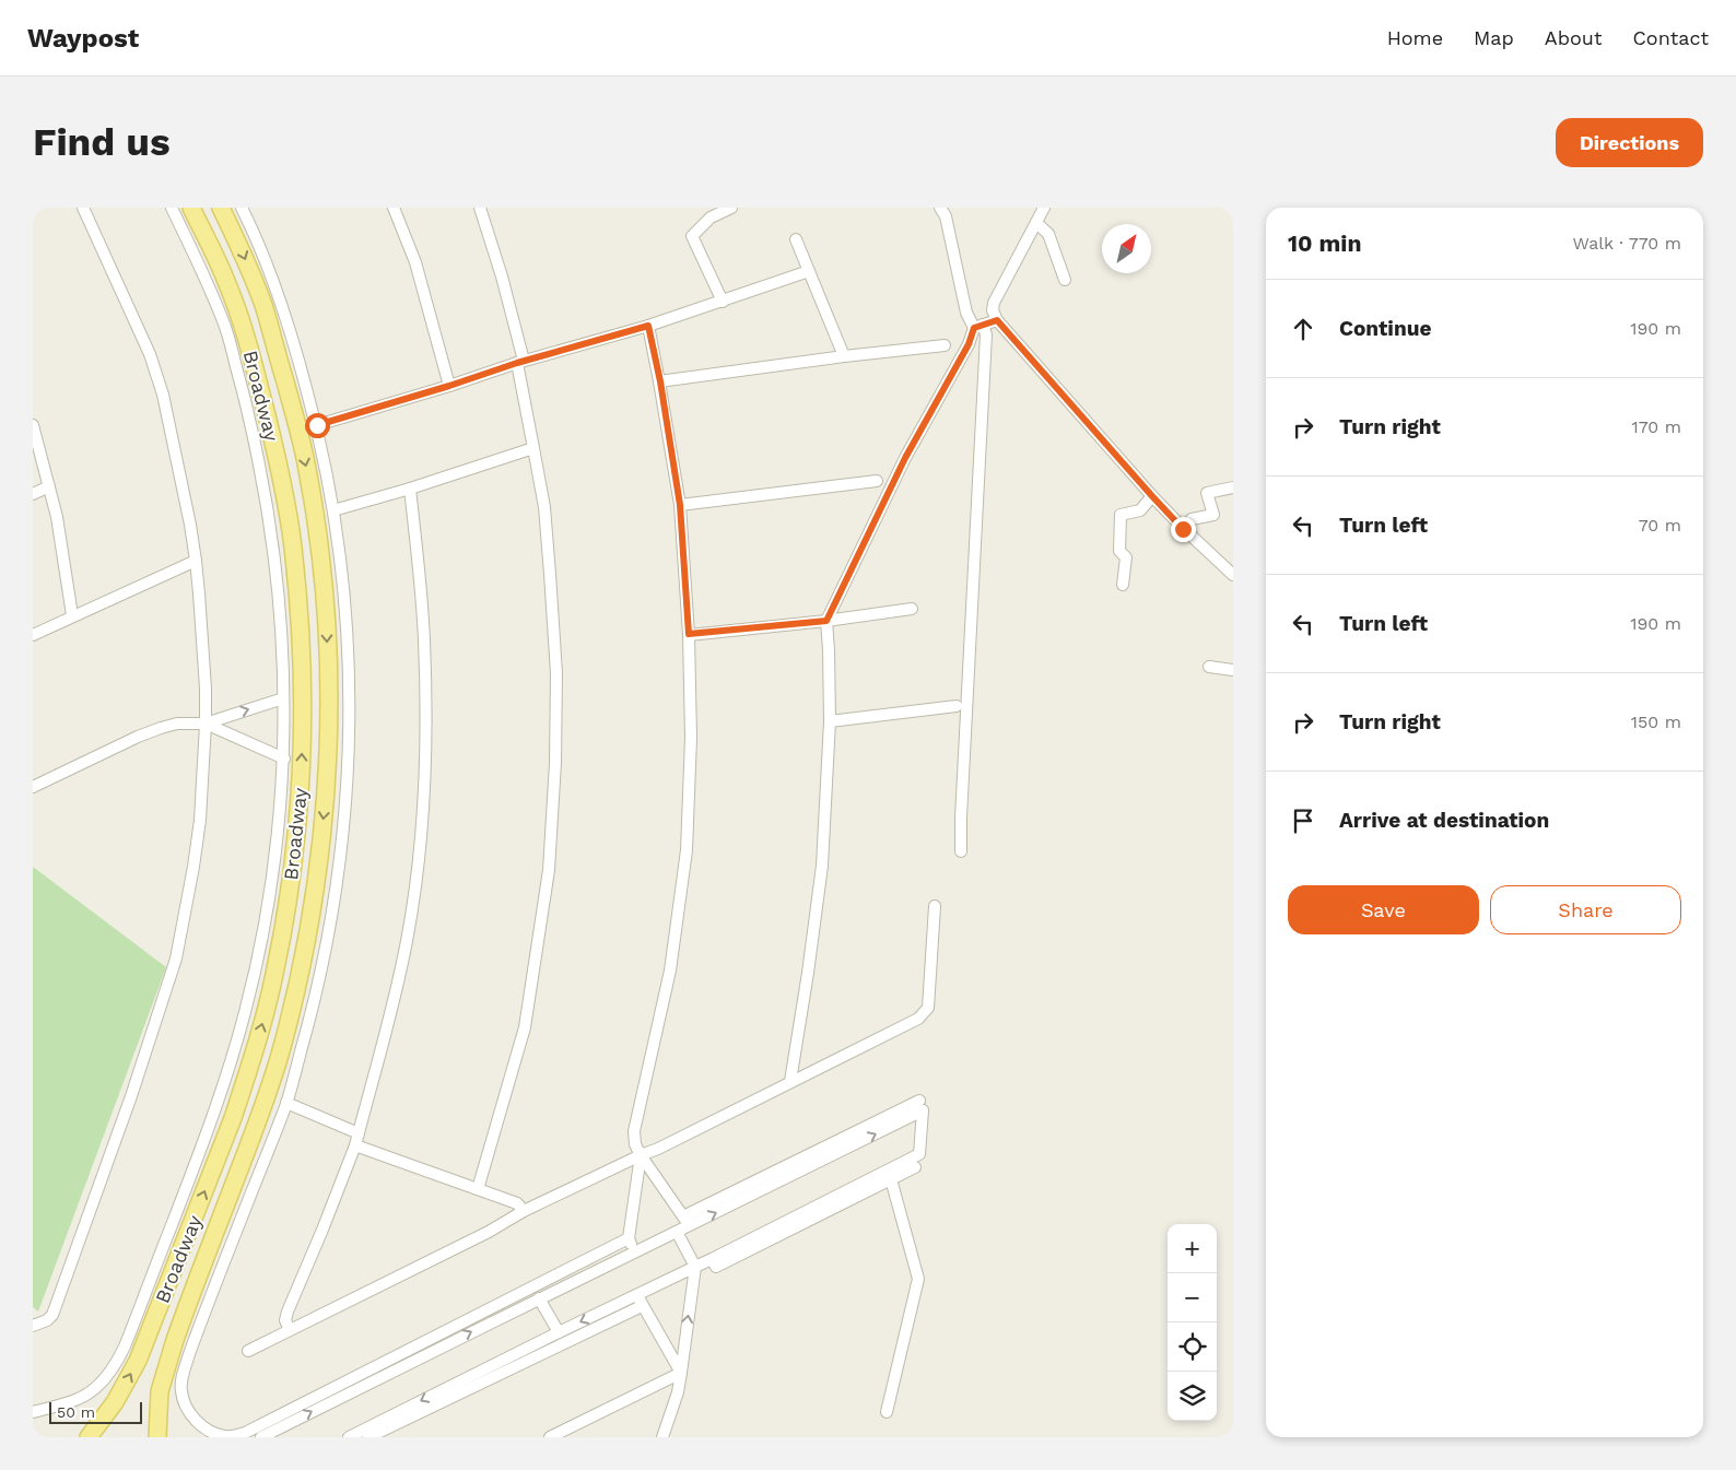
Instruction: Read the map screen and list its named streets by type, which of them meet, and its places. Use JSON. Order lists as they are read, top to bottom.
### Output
{
  "streets": {
    "main road": ["Broadway"]
  },
  "scale_bar": "50 m",
  "north": "top right",
  "page": {
    "header": "Waypost",
    "nav": [
      "Home",
      "Map",
      "About",
      "Contact"
    ],
    "buttons": [
      "Directions",
      ["Save", "Share"]
    ],
    "title": "Find us",
    "heading": ["10 min", "Walk · 770 m"],
    "list": [
      ["Continue", "190 m"],
      ["Turn right", "170 m"],
      ["Turn left", "70 m"],
      ["Turn left", "190 m"],
      ["Turn right", "150 m"],
      "Arrive at destination"
    ],
    "map_buttons": ["+", "−"],
    "scale": "50 m"
  }
}
